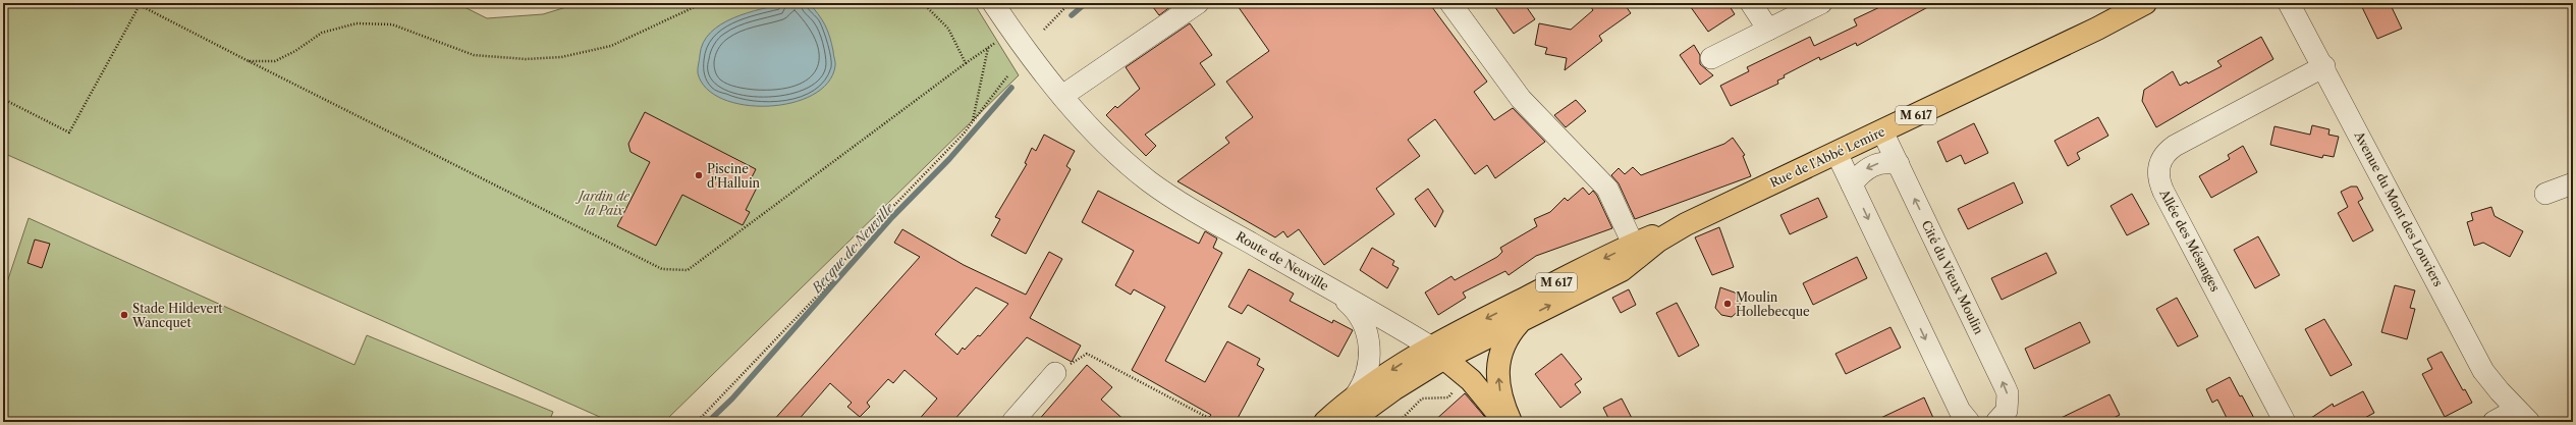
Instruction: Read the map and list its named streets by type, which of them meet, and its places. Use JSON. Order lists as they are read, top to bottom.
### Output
{
  "streets": {
    "main road": ["M 617", "Rue de l'Abbé Lemire", "Route de Neuville"],
    "street": ["Avenue du Mont des Louviers", "Allée des Mésanges", "Cité du Vieux Moulin"]
  },
  "crossings": [
    ["M 617", "Rue de l'Abbé Lemire"],
    ["M 617", "Route de Neuville"],
    ["Rue de l'Abbé Lemire", "Route de Neuville"],
    ["Rue de l'Abbé Lemire", "Cité du Vieux Moulin"],
    ["Avenue du Mont des Louviers", "Allée des Mésanges"]
  ],
  "water": ["Becque de Neuville"],
  "parks": ["Jardin de la Paix"],
  "places": ["Piscine d'Halluin", "Moulin Hollebecque", "Stade Hildevert Wancquet"]
}
